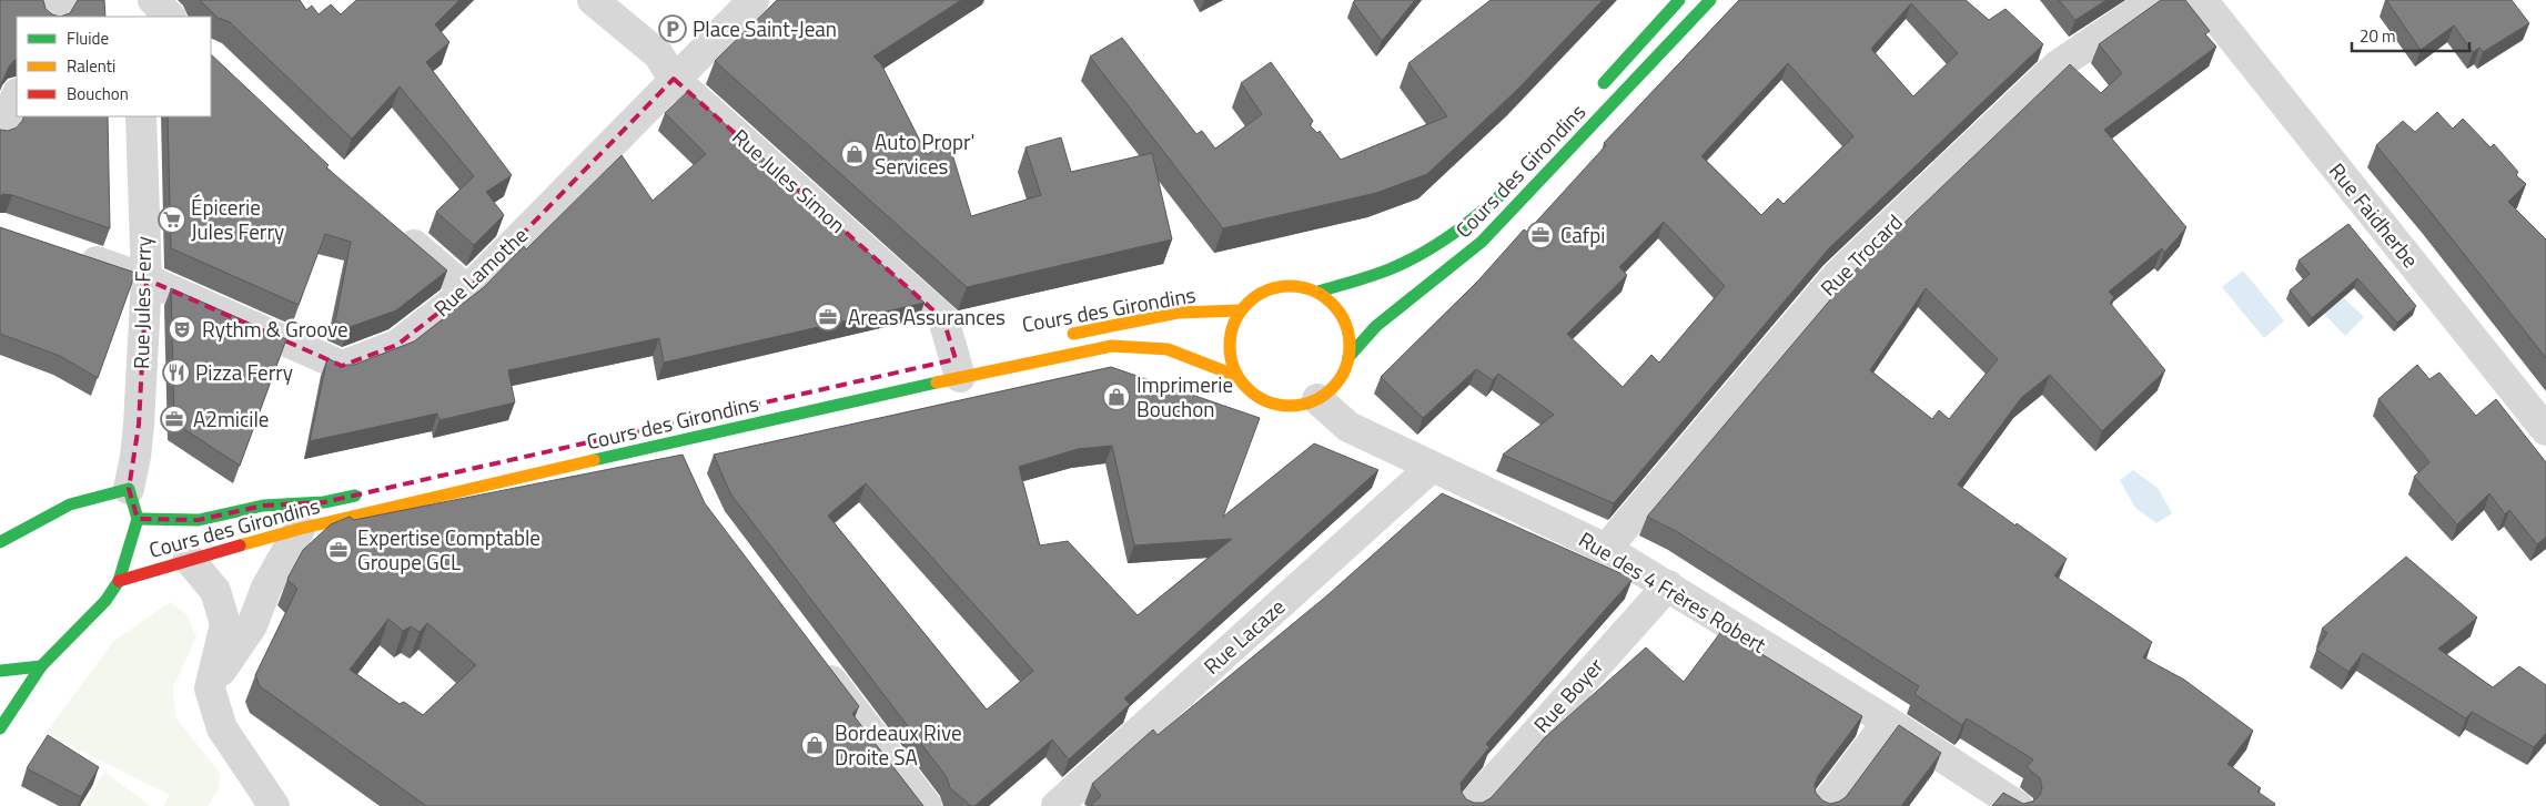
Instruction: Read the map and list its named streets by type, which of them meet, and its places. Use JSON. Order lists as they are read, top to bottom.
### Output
{
  "streets": {
    "main road": ["Cours des Girondins"],
    "street": [
      "Rue Jules Simon",
      "Rue Faidherbe",
      "Rue Trocard",
      "Rue Lamothe",
      "Rue Jules Ferry",
      "Rue des 4 Frères Robert",
      "Rue Lacaze",
      "Rue Boyer"
    ]
  },
  "crossings": [
    ["Cours des Girondins", "Rue Jules Simon"],
    ["Cours des Girondins", "Rue des 4 Frères Robert"],
    ["Rue Jules Simon", "Rue Lamothe"],
    ["Rue Trocard", "Rue des 4 Frères Robert"],
    ["Rue Lamothe", "Rue Jules Ferry"],
    ["Rue des 4 Frères Robert", "Rue Lacaze"],
    ["Rue des 4 Frères Robert", "Rue Boyer"]
  ],
  "places": {
    "parking": ["Place Saint-Jean"],
    "shop": ["Auto Propr' Services", "Imprimerie Bouchon", "Bordeaux Rive Droite SA"],
    "supermarket": ["Épicerie Jules Ferry"],
    "office": [
      "Cafpi",
      "Areas Assurances",
      "A2micile",
      "Expertise Comptable Groupe GCL"
    ],
    "theatre": ["Rythm & Groove"],
    "restaurant": ["Pizza Ferry"]
  },
  "legend": ["Fluide", "Ralenti", "Bouchon"],
  "scale_bar": "20 m"
}
